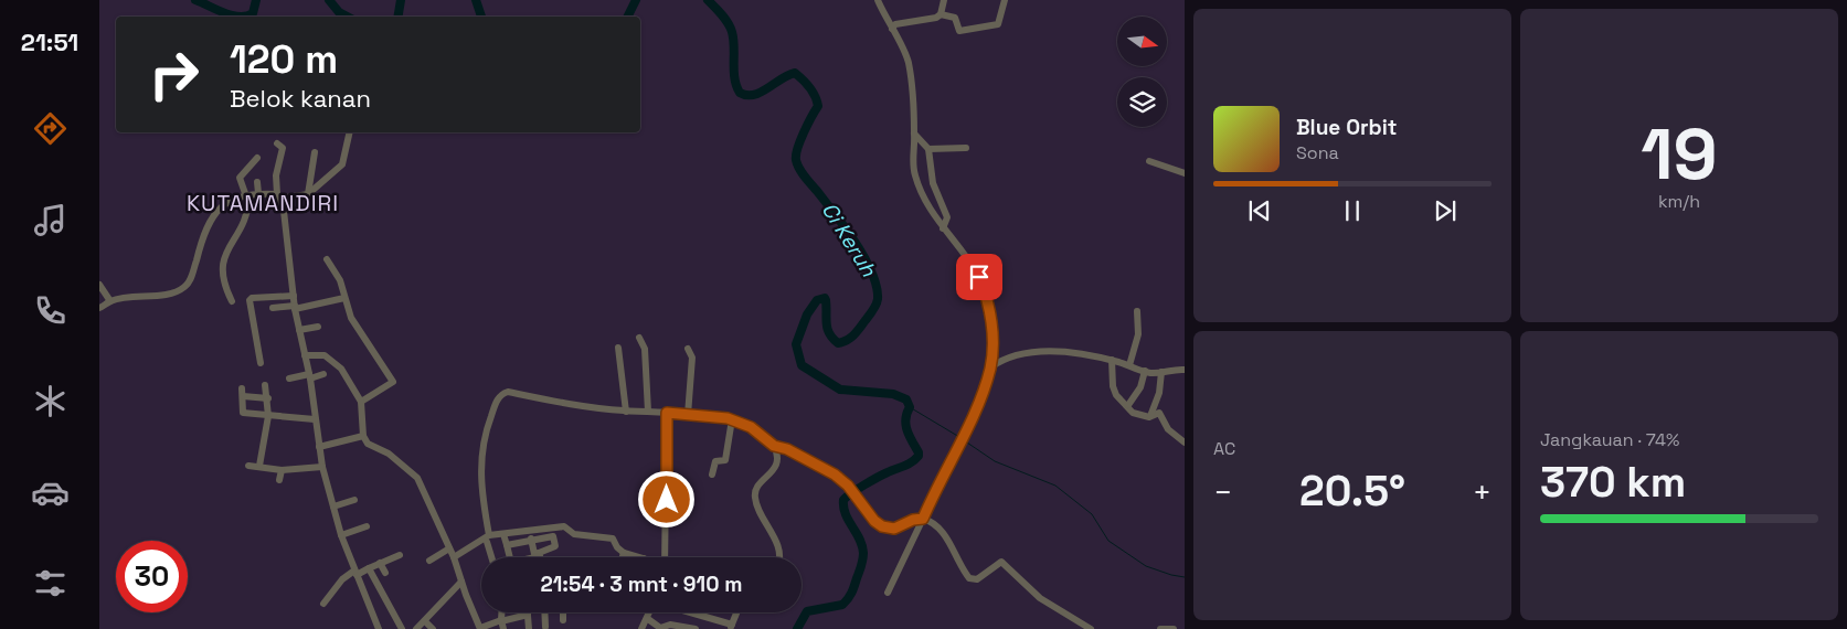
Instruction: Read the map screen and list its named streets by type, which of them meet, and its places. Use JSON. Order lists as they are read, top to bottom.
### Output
{
  "districts": ["KUTAMANDIRI"],
  "water": ["Ci Keruh"],
  "north": "right",
  "page": {
    "tabs": "21:51",
    "tile": [
      ["19", "km/h"],
      "AC",
      ["Jangkauan · 74%", "370 km"]
    ],
    "turn": ["120 m", "Belok kanan"],
    "song": ["Blue Orbit", "Sona"],
    "heat": ["−", "20.5°", "+"],
    "limit": "30",
    "trip": "21:54 · 3 mnt · 910 m"
  }
}
